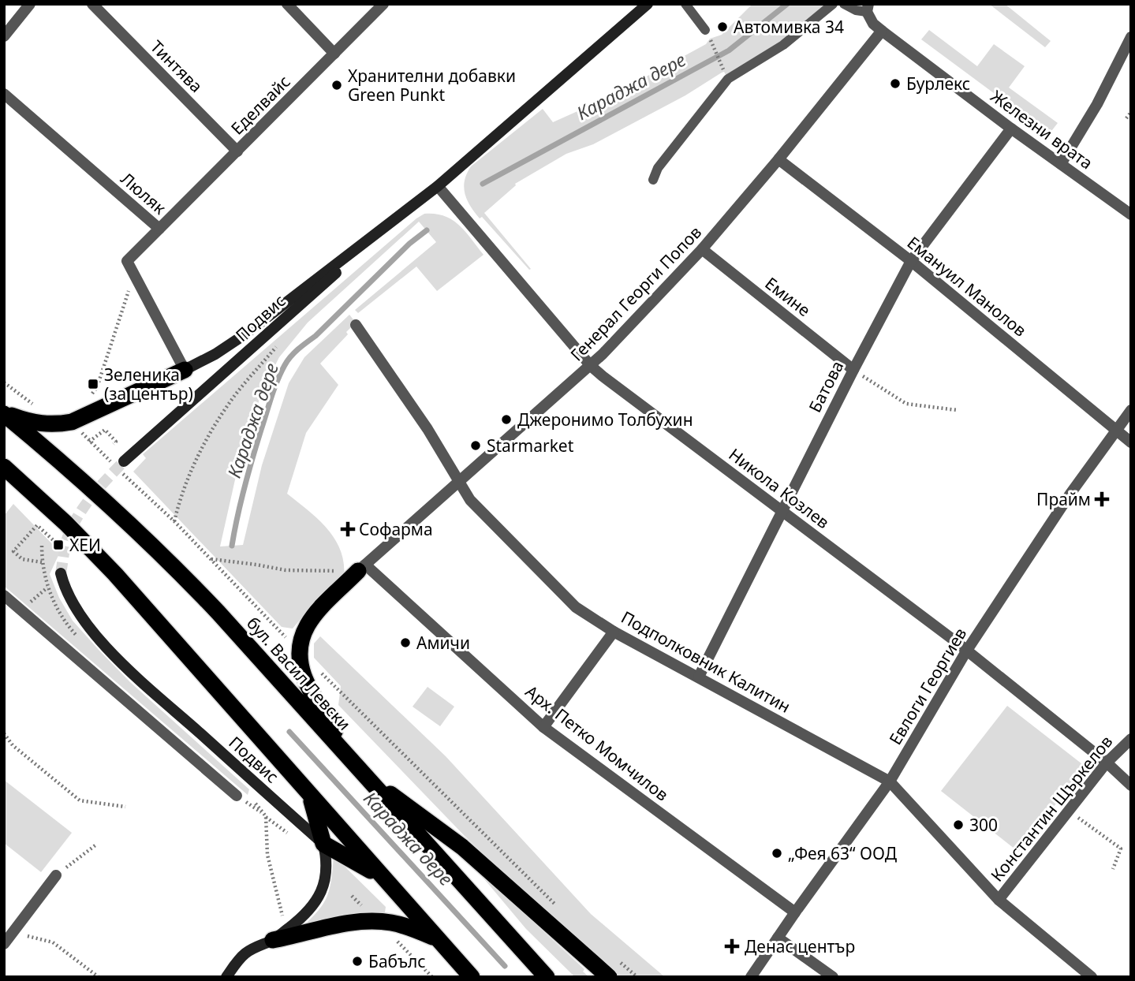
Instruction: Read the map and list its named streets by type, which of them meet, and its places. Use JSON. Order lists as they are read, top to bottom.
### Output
{
  "streets": {
    "highway": ["бул. Васил Левски"],
    "street": [
      "Тинтява",
      "Еделвайс",
      "Железни врата",
      "Люляк",
      "Емануил Манолов",
      "Генерал Георги Попов",
      "Емине",
      "Подвис",
      "Батова",
      "Никола Козлев",
      "Подполковник Калитин",
      "Евлоги Георгиев",
      "Арх. Петко Момчилов",
      "Константин Щъркелов"
    ]
  },
  "crossings": [
    ["Тинтява", "Еделвайс"],
    ["Еделвайс", "Люляк"],
    ["Железни врата", "Генерал Георги Попов"],
    ["Железни врата", "Батова"],
    ["Емануил Манолов", "Генерал Георги Попов"],
    ["Емануил Манолов", "Батова"],
    ["Емануил Манолов", "Евлоги Георгиев"],
    ["Генерал Георги Попов", "Емине"],
    ["Генерал Георги Попов", "Никола Козлев"],
    ["Генерал Георги Попов", "Подполковник Калитин"],
    ["Генерал Георги Попов", "Арх. Петко Момчилов"],
    ["Емине", "Батова"],
    ["Подвис", "Никола Козлев"],
    ["Батова", "Никола Козлев"],
    ["Батова", "Подполковник Калитин"],
    ["Никола Козлев", "Евлоги Георгиев"],
    ["Никола Козлев", "Константин Щъркелов"],
    ["Подполковник Калитин", "Евлоги Георгиев"],
    ["Подполковник Калитин", "Константин Щъркелов"],
    ["Евлоги Георгиев", "Арх. Петко Момчилов"]
  ],
  "water": ["Караджа дере"],
  "places": {
    "other": [
      "Автомивка 34",
      "Бурлекс",
      "Хранителни добавки Green Punkt",
      "Джеронимо Толбухин",
      "Starmarket",
      "Амичи",
      "300",
      "„Фея 63“ ООД",
      "Бабълс"
    ],
    "transit": ["Зеленика (за център)", "ХЕИ"],
    "health": ["Прайм", "Софарма", "Денас център"]
  }
}
